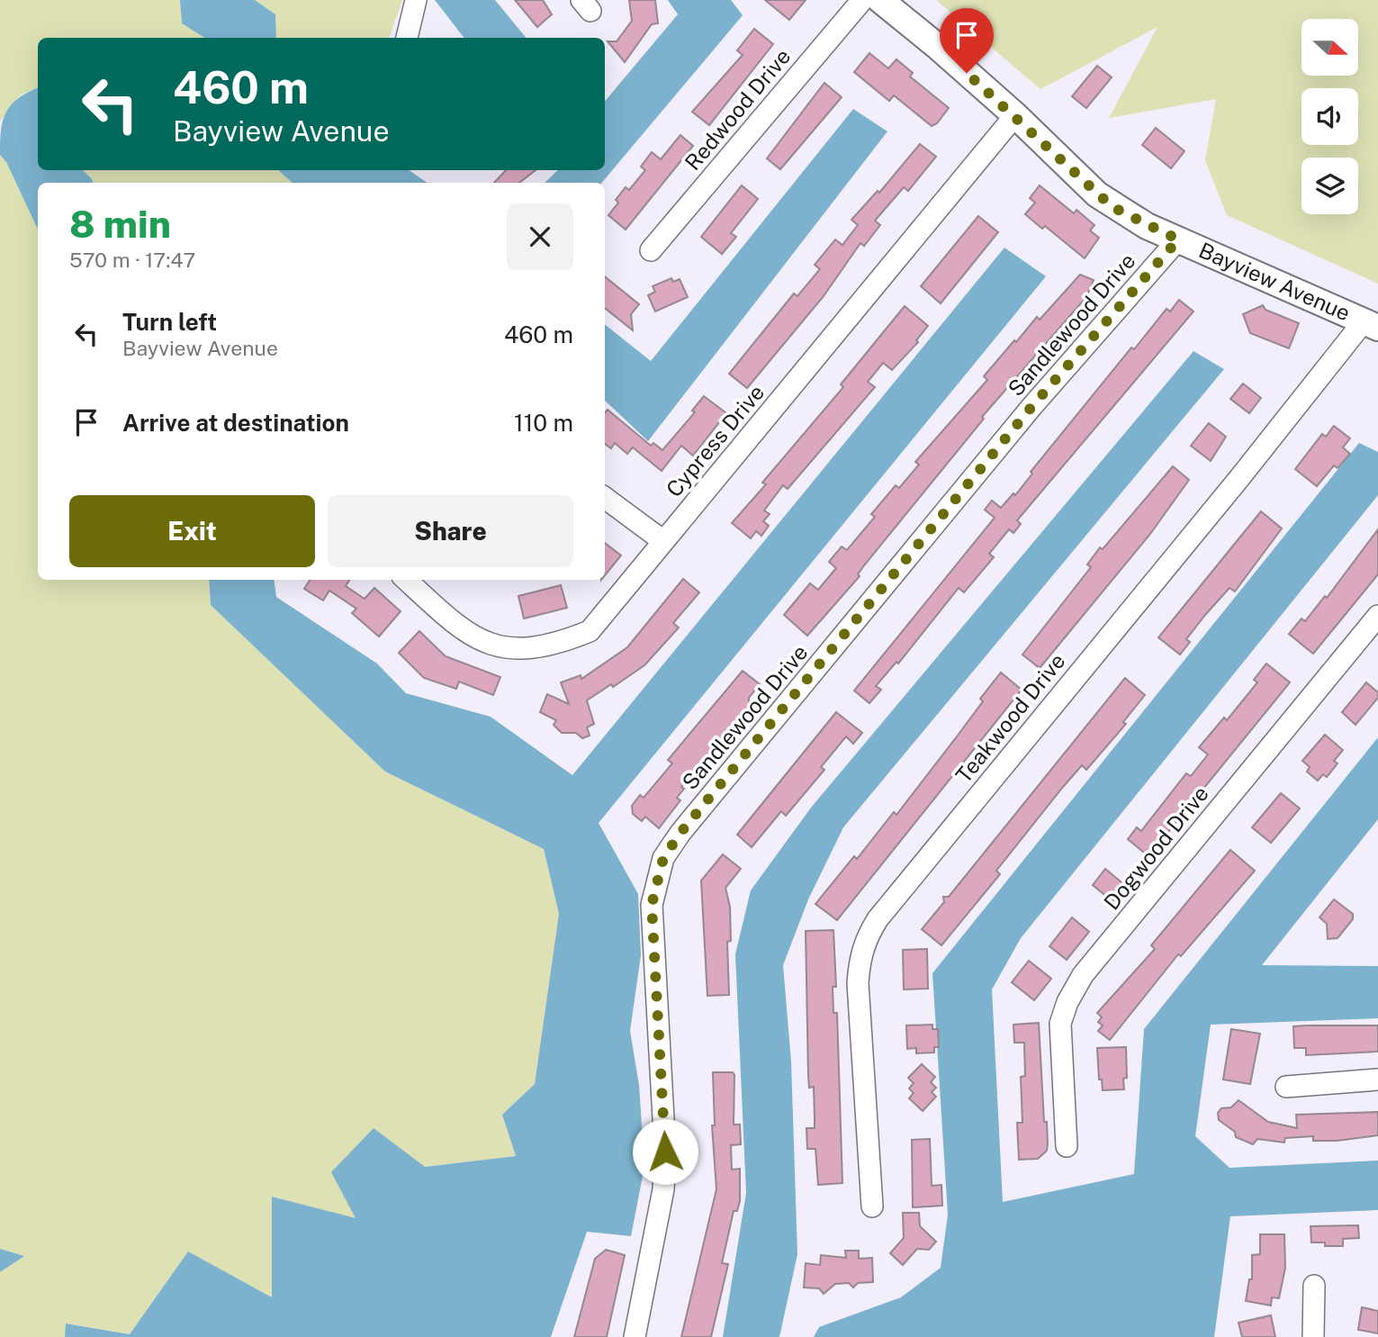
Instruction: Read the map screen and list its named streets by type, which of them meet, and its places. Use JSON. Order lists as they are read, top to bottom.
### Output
{
  "streets": {
    "main road": ["Bayview Avenue"],
    "street": [
      "Redwood Drive",
      "Sandlewood Drive",
      "Cypress Drive",
      "Teakwood Drive",
      "Dogwood Drive"
    ]
  },
  "crossings": [
    ["Bayview Avenue", "Sandlewood Drive"],
    ["Bayview Avenue", "Cypress Drive"],
    ["Bayview Avenue", "Teakwood Drive"]
  ],
  "north": "right",
  "page": {
    "turn": ["460 m", "Bayview Avenue"],
    "heading": ["8 min", "570 m · 17:47"],
    "list": [
      {
        "name": "Turn left",
        "note": "Bayview Avenue",
        "value": "460 m"
      },
      {
        "name": "Arrive at destination",
        "value": "110 m"
      }
    ],
    "buttons": ["Exit", "Share"]
  }
}
